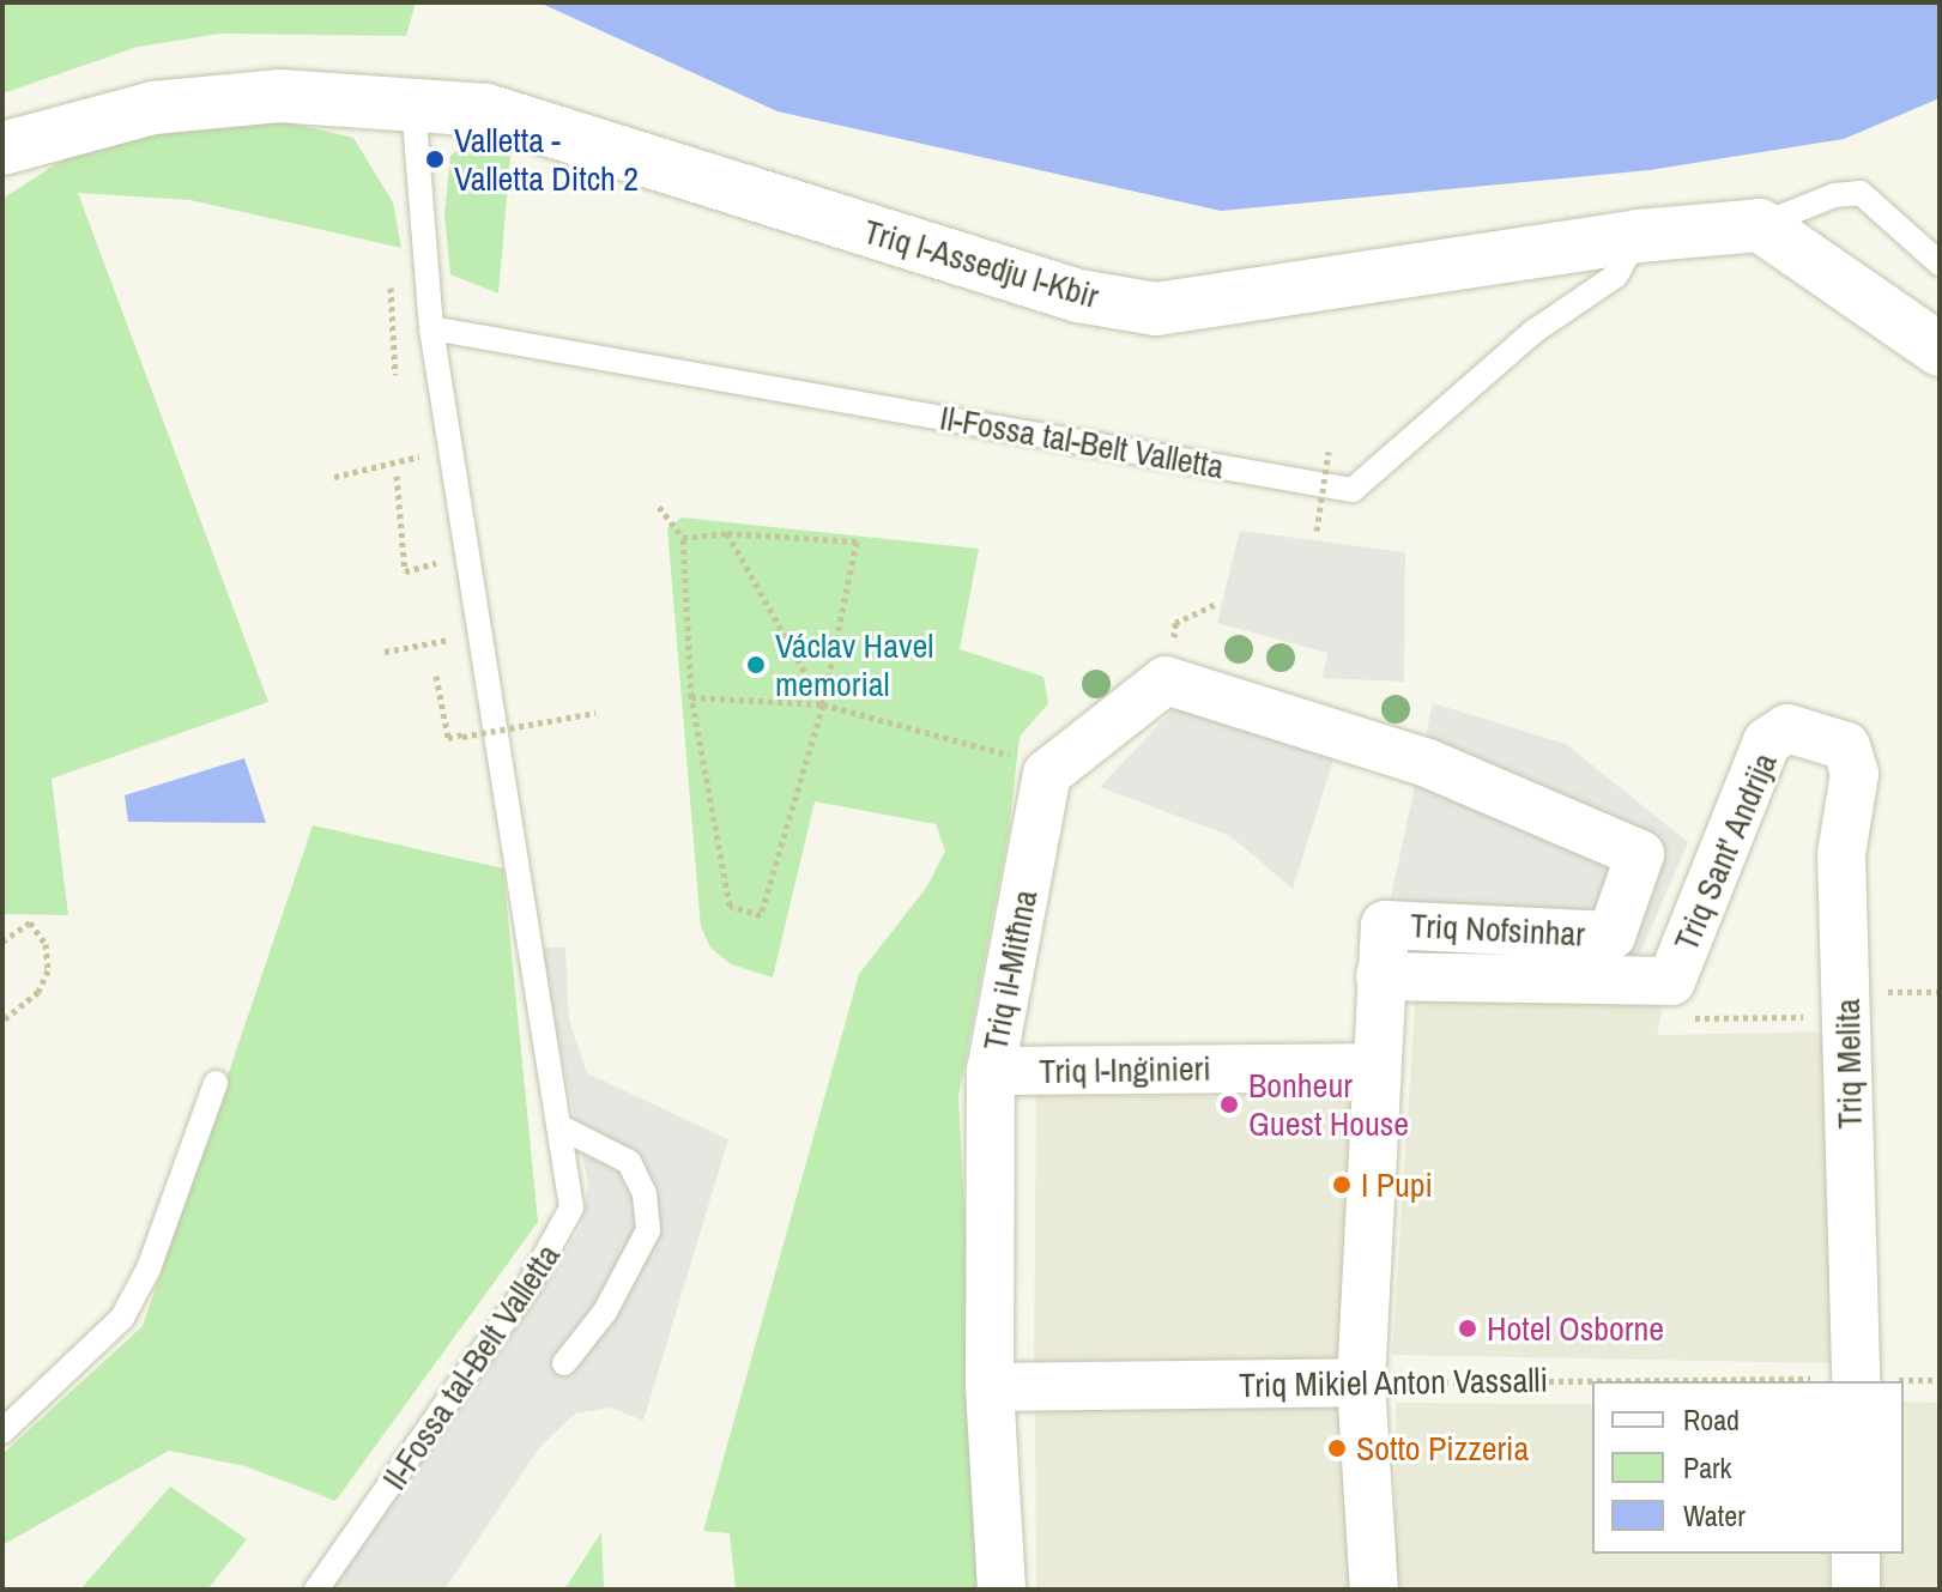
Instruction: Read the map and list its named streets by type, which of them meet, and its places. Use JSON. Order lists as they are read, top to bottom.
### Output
{
  "streets": {
    "street": [
      "Triq l-Assedju l-Kbir",
      "Triq Sant' Andrija",
      "Triq Nofsinhar",
      "Triq il-Mitħna",
      "Triq Melita",
      "Triq l-Inġinieri",
      "Triq Mikiel Anton Vassalli"
    ],
    "lane": ["Il-Fossa tal-Belt Valletta"]
  },
  "crossings": [
    ["Triq l-Assedju l-Kbir", "Il-Fossa tal-Belt Valletta"],
    ["Triq Sant' Andrija", "Triq Nofsinhar"],
    ["Triq Sant' Andrija", "Triq Melita"],
    ["Triq Nofsinhar", "Triq il-Mitħna"],
    ["Triq Nofsinhar", "Triq l-Inġinieri"],
    ["Triq Nofsinhar", "Triq Mikiel Anton Vassalli"],
    ["Triq il-Mitħna", "Triq l-Inġinieri"],
    ["Triq il-Mitħna", "Triq Mikiel Anton Vassalli"]
  ],
  "places": [
    "Valletta - Valletta Ditch 2",
    "Václav Havel memorial",
    "Bonheur Guest House",
    "I Pupi",
    "Hotel Osborne",
    "Sotto Pizzeria"
  ],
  "legend": ["Road", "Park", "Water"]
}
